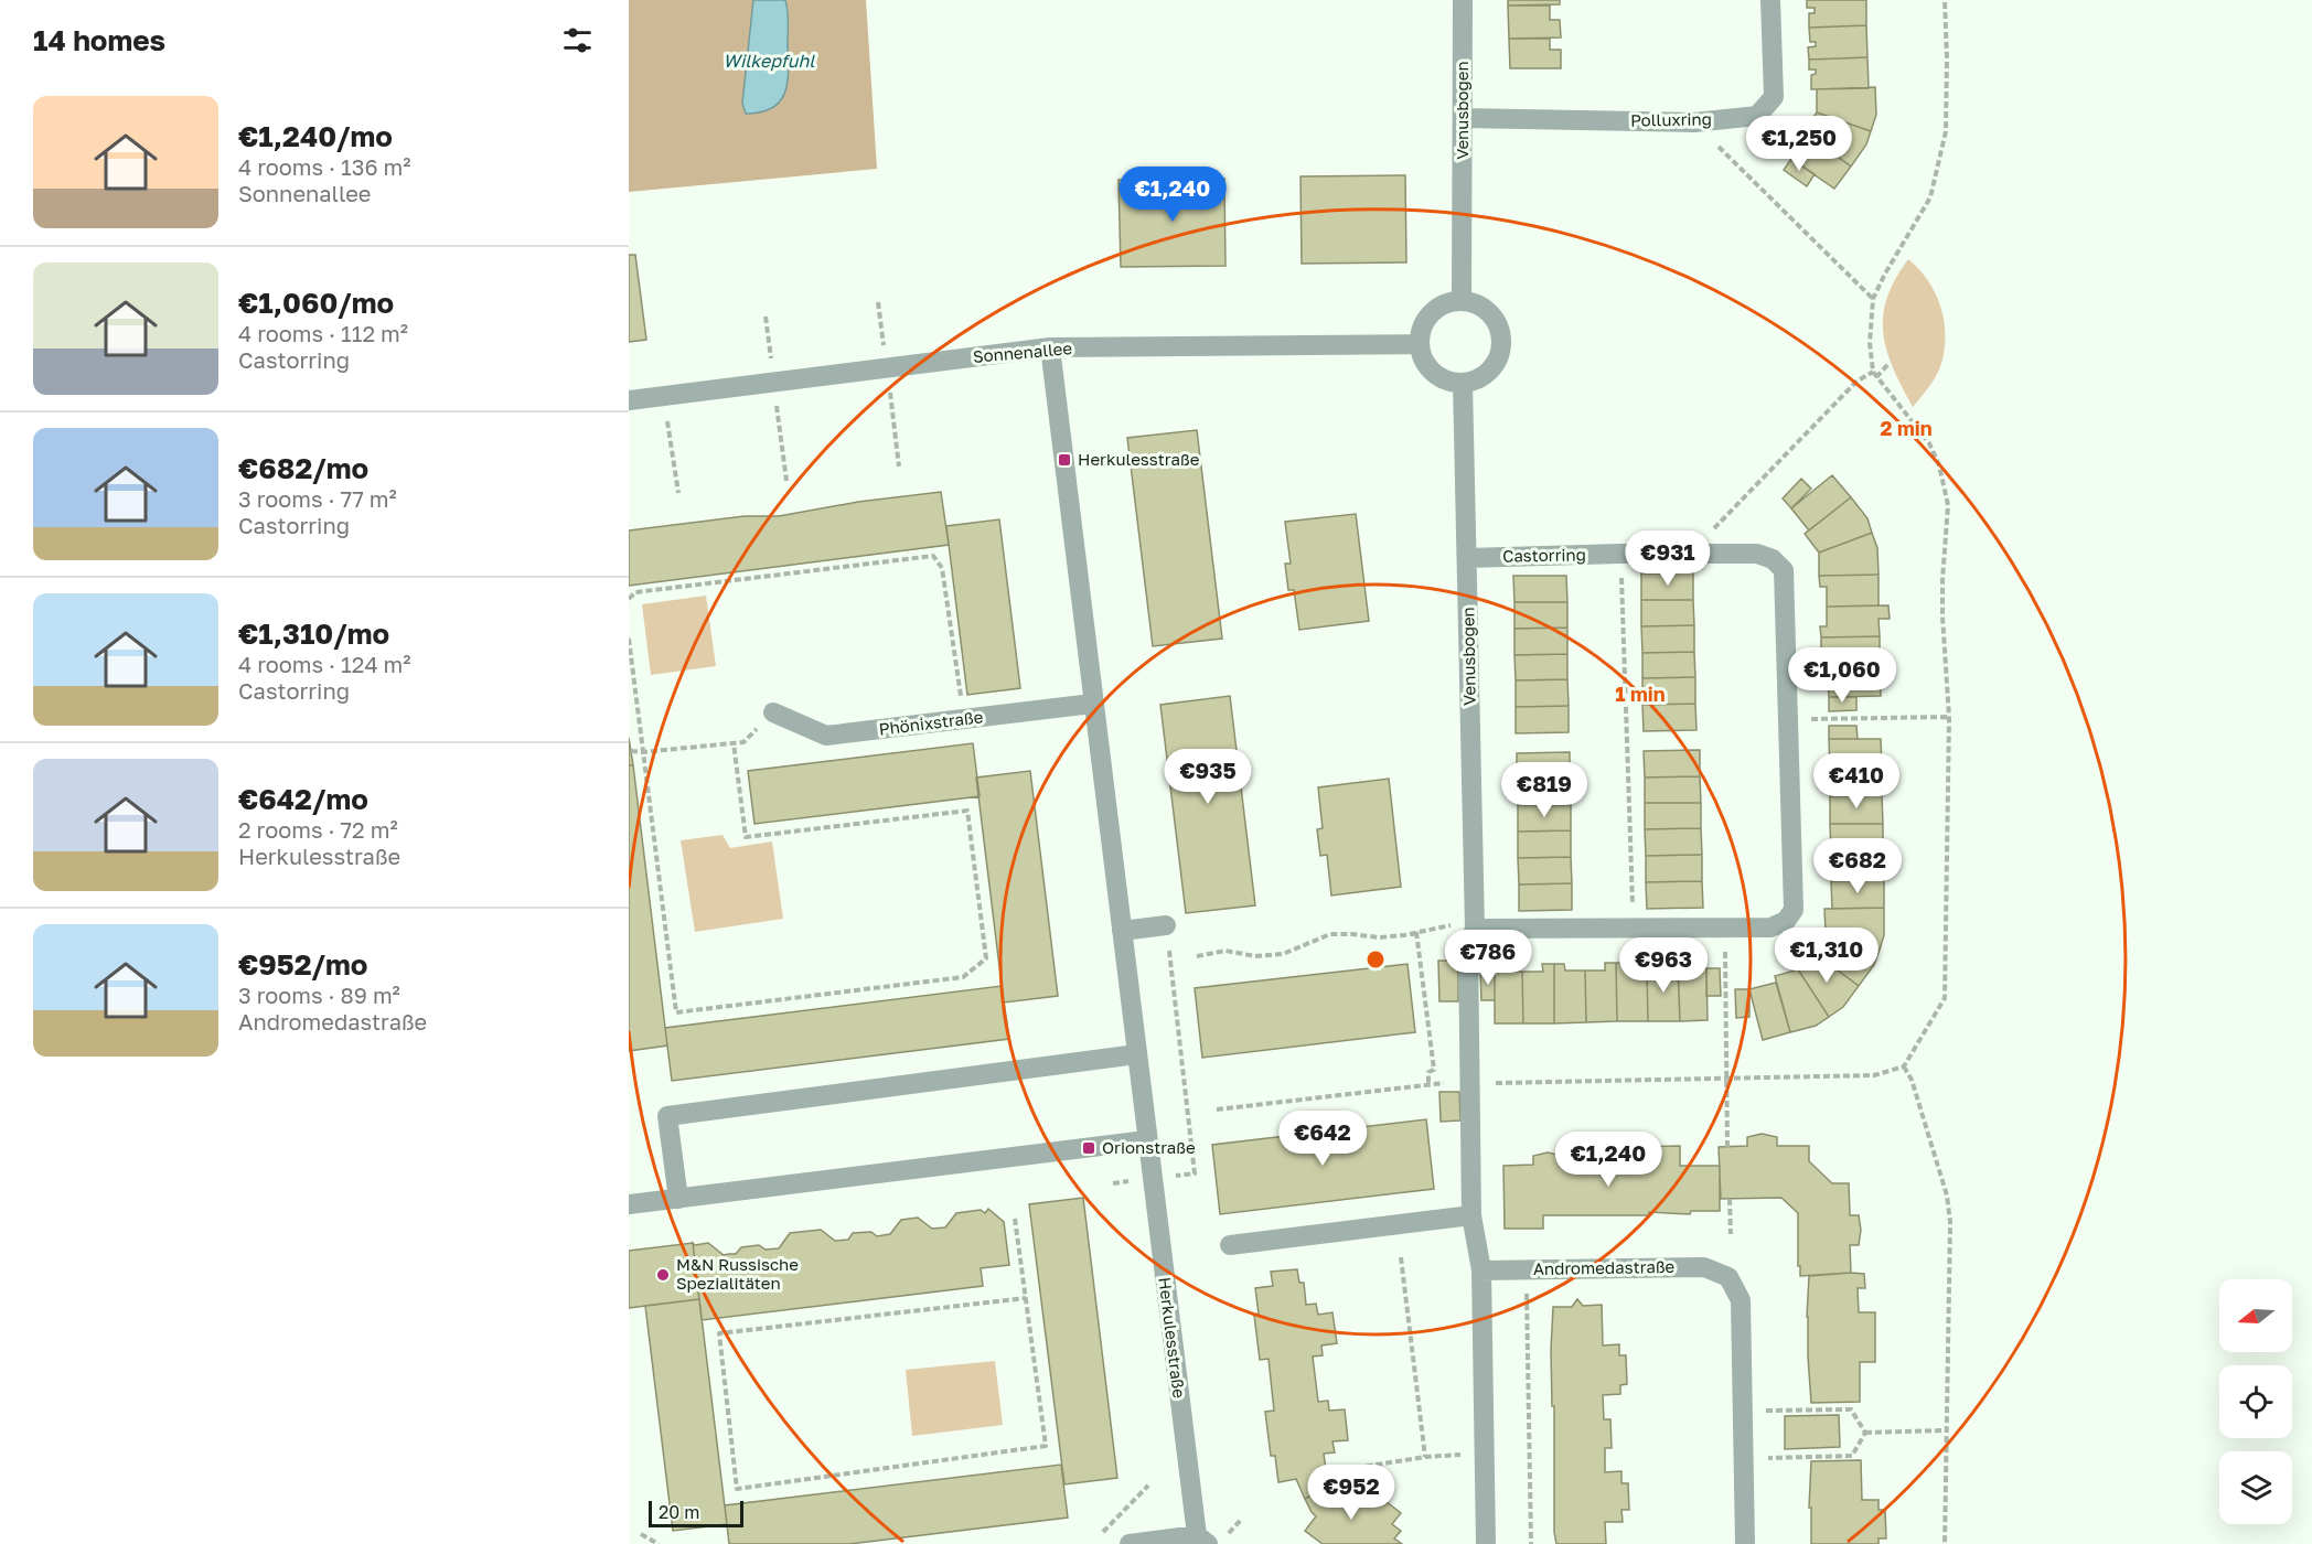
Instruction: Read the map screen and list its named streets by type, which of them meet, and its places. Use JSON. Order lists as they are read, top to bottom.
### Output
{
  "streets": {
    "street": [
      "Venusbogen",
      "Polluxring",
      "Sonnenallee",
      "Castorring",
      "Phönixstraße",
      "Andromedastraße",
      "Herkulesstraße"
    ]
  },
  "crossings": [
    ["Venusbogen", "Polluxring"],
    ["Venusbogen", "Sonnenallee"],
    ["Venusbogen", "Castorring"],
    ["Venusbogen", "Andromedastraße"],
    ["Sonnenallee", "Herkulesstraße"],
    ["Phönixstraße", "Herkulesstraße"]
  ],
  "water": ["Wilkepfuhl"],
  "places": {
    "transit": ["Herkulesstraße", "Orionstraße"],
    "other": ["M&N Russische Spezialitäten"]
  },
  "scale_bar": "20 m",
  "north": "left",
  "page": {
    "heading": "14 homes",
    "list": [
      {
        "name": "€1,240/mo",
        "note": "4 rooms · 136 m² · Sonnenallee"
      },
      {
        "name": "€1,060/mo",
        "note": "4 rooms · 112 m² · Castorring"
      },
      {
        "name": "€682/mo",
        "note": "3 rooms · 77 m² · Castorring"
      },
      {
        "name": "€1,310/mo",
        "note": "4 rooms · 124 m² · Castorring"
      },
      {
        "name": "€642/mo",
        "note": "2 rooms · 72 m² · Herkulesstraße"
      },
      {
        "name": "€952/mo",
        "note": "3 rooms · 89 m² · Andromedastraße"
      }
    ],
    "price": [
      "€1,250",
      "€1,240",
      "€931",
      "€1,060",
      "€935",
      "€410",
      "€819",
      "€682",
      "€1,310",
      "€786",
      "€963",
      "€642",
      "€1,240",
      "€952"
    ],
    "scale": "20 m"
  },
  "rings": ["2 min", "1 min"]
}
